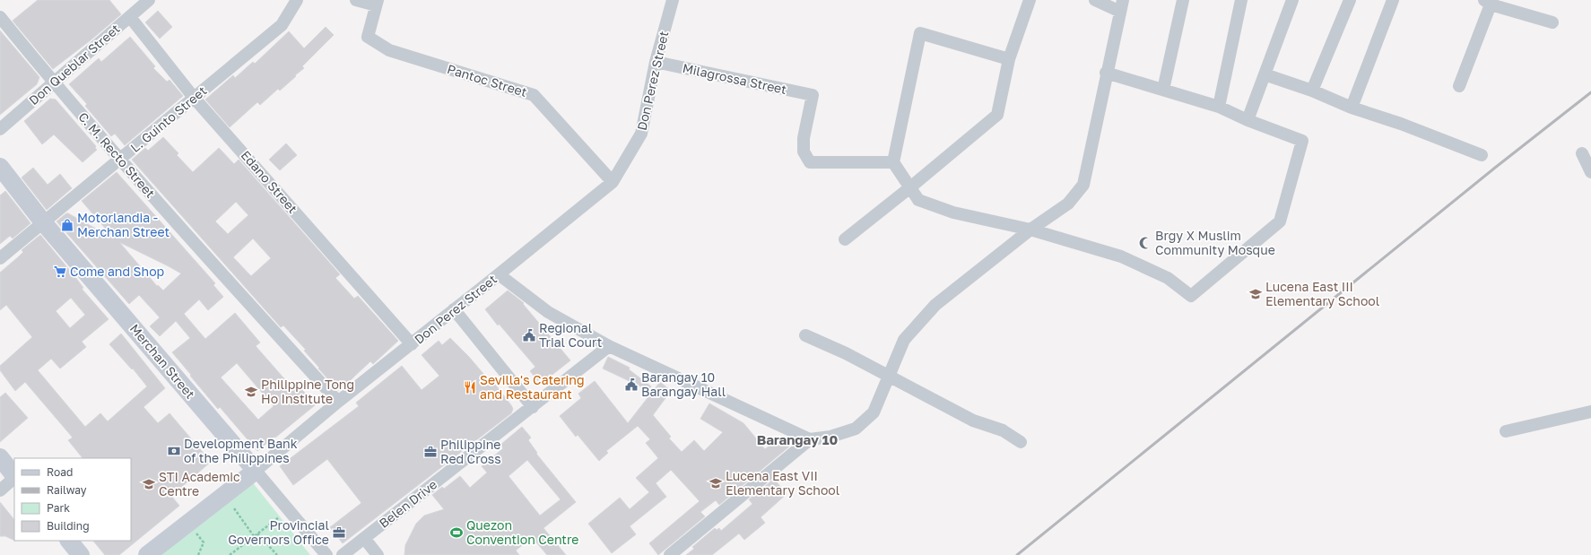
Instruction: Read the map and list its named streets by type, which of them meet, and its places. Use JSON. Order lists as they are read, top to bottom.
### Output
{
  "streets": {
    "main road": ["Don Perez Street", "Merchan Street"],
    "street": [
      "Don Queblar Street",
      "Milagrossa Street",
      "Pantoc Street",
      "L. Guinto Street",
      "C. M. Recto Street",
      "Edano Street",
      "Belen Drive"
    ]
  },
  "crossings": [
    ["Don Queblar Street", "C. M. Recto Street"],
    ["Don Queblar Street", "Edano Street"],
    ["Milagrossa Street", "Don Perez Street"],
    ["Pantoc Street", "Don Perez Street"],
    ["Don Perez Street", "C. M. Recto Street"],
    ["Don Perez Street", "Edano Street"],
    ["Don Perez Street", "Merchan Street"],
    ["L. Guinto Street", "C. M. Recto Street"],
    ["L. Guinto Street", "Edano Street"],
    ["L. Guinto Street", "Merchan Street"]
  ],
  "districts": ["Barangay 10"],
  "places": {
    "shop": ["Motorlandia - Merchan Street"],
    "mosque": ["Brgy X Muslim Community Mosque"],
    "supermarket": ["Come and Shop"],
    "school or university": [
      "Lucena East III Elementary School",
      "Philippine Tong Ho Institute",
      "Lucena East VII Elementary School",
      "STI Academic Centre"
    ],
    "public building": ["Regional Trial Court", "Barangay 10 Barangay Hall"],
    "restaurant": ["Sevilla's Catering and Restaurant"],
    "bank": ["Development Bank of the Philippines"],
    "office": ["Philippine Red Cross", "Provincial Governors Office"],
    "sports": ["Quezon Convention Centre"]
  },
  "legend": [
    "Road",
    "Railway",
    "Park",
    "Building"
  ]
}
